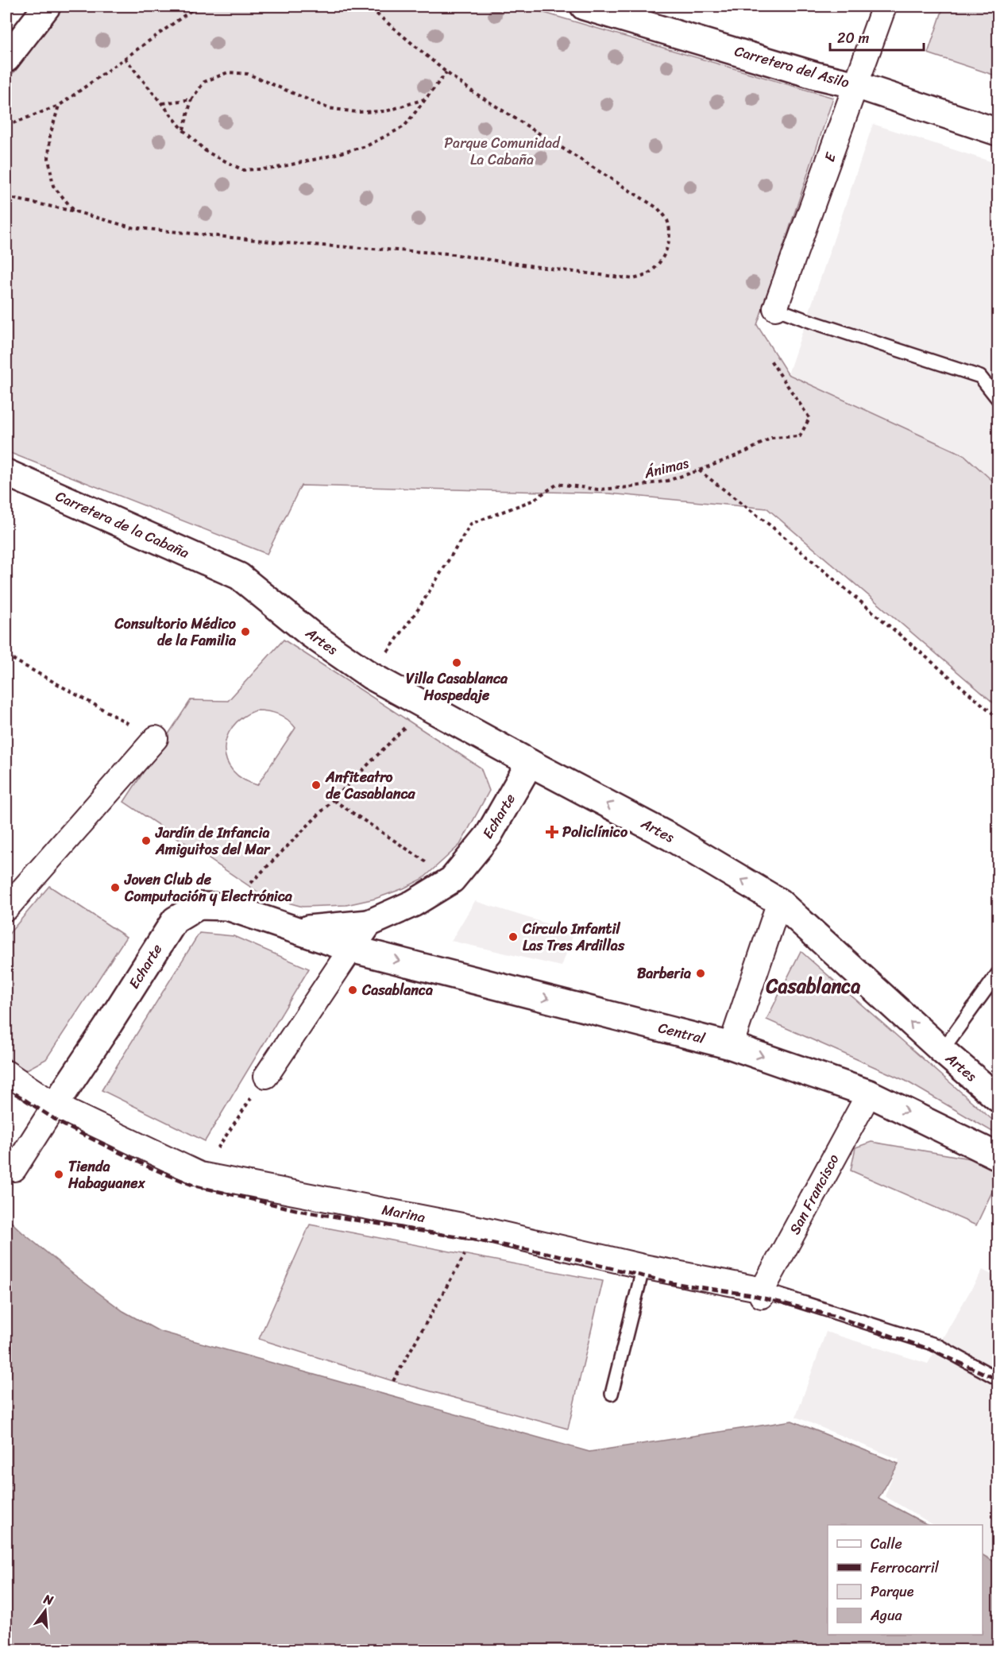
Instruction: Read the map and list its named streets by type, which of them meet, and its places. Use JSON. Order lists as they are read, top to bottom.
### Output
{
  "streets": {
    "street": [
      "Carretera del Asilo",
      "E",
      "Carretera de la Cabaña",
      "Artes",
      "Echarte",
      "Central",
      "San Francisco",
      "Marina"
    ],
    "path": ["Ánimas"]
  },
  "crossings": [
    ["Carretera del Asilo", "E"],
    ["Ánimas", "Artes"],
    ["Carretera de la Cabaña", "Artes"],
    ["Artes", "Echarte"],
    ["Echarte", "Central"],
    ["Echarte", "Marina"],
    ["Central", "San Francisco"],
    ["San Francisco", "Marina"]
  ],
  "one_way": ["Artes", "Central"],
  "districts": ["Casablanca"],
  "parks": ["Parque Comunidad La Cabaña"],
  "places": {
    "other": [
      "Consultorio Médico de la Familia",
      "Villa Casablanca Hospedaje",
      "Anfiteatro de Casablanca",
      "Jardín de Infancia Amiguitos del Mar",
      "Joven Club de Computación y Electrónica",
      "Círculo Infantil Las Tres Ardillas",
      "Barberia",
      "Casablanca",
      "Tienda Habaguanex"
    ],
    "health": ["Policlínico"]
  },
  "legend": [
    "Calle",
    "Ferrocarril",
    "Parque",
    "Agua"
  ],
  "scale_bar": "20 m",
  "north": "top"
}
